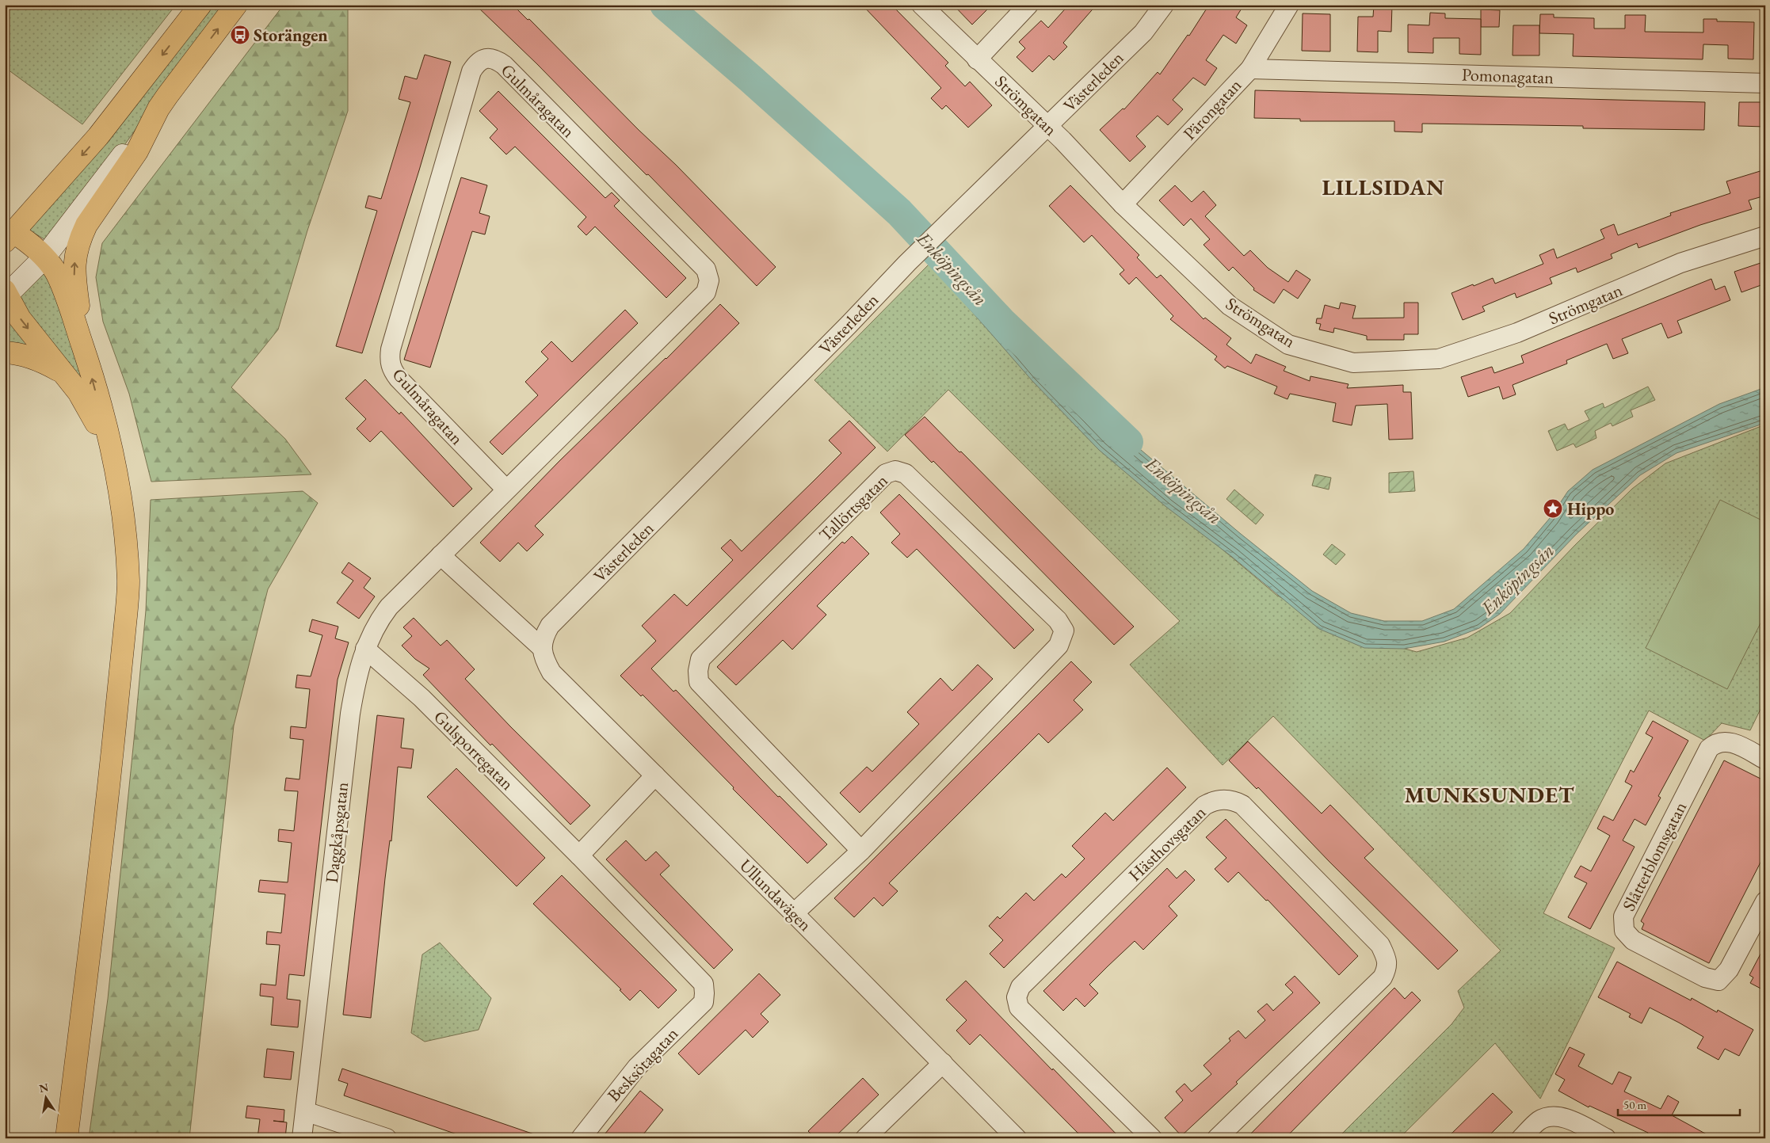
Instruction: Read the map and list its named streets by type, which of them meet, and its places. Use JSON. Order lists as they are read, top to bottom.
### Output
{
  "streets": {
    "street": [
      "Pomonagatan",
      "Västerleden",
      "Gulmåragatan",
      "Strömgatan",
      "Pärongatan",
      "Tallörtsgatan",
      "Gulsporregatan",
      "Daggkåpsgatan",
      "Hästhovsgatan",
      "Slåtterblomsgatan",
      "Ullundavägen",
      "Besksötagatan"
    ]
  },
  "crossings": [
    ["Pomonagatan", "Pärongatan"],
    ["Västerleden", "Strömgatan"],
    ["Västerleden", "Ullundavägen"],
    ["Gulmåragatan", "Daggkåpsgatan"],
    ["Strömgatan", "Pärongatan"],
    ["Tallörtsgatan", "Ullundavägen"],
    ["Gulsporregatan", "Daggkåpsgatan"],
    ["Gulsporregatan", "Besksötagatan"]
  ],
  "districts": ["LILLSIDAN", "MUNKSUNDET"],
  "water": ["Enköpingsån"],
  "places": {
    "bus stop": ["Storängen"],
    "place": ["Hippo"]
  },
  "scale_bar": "50 m",
  "north": "top"
}
